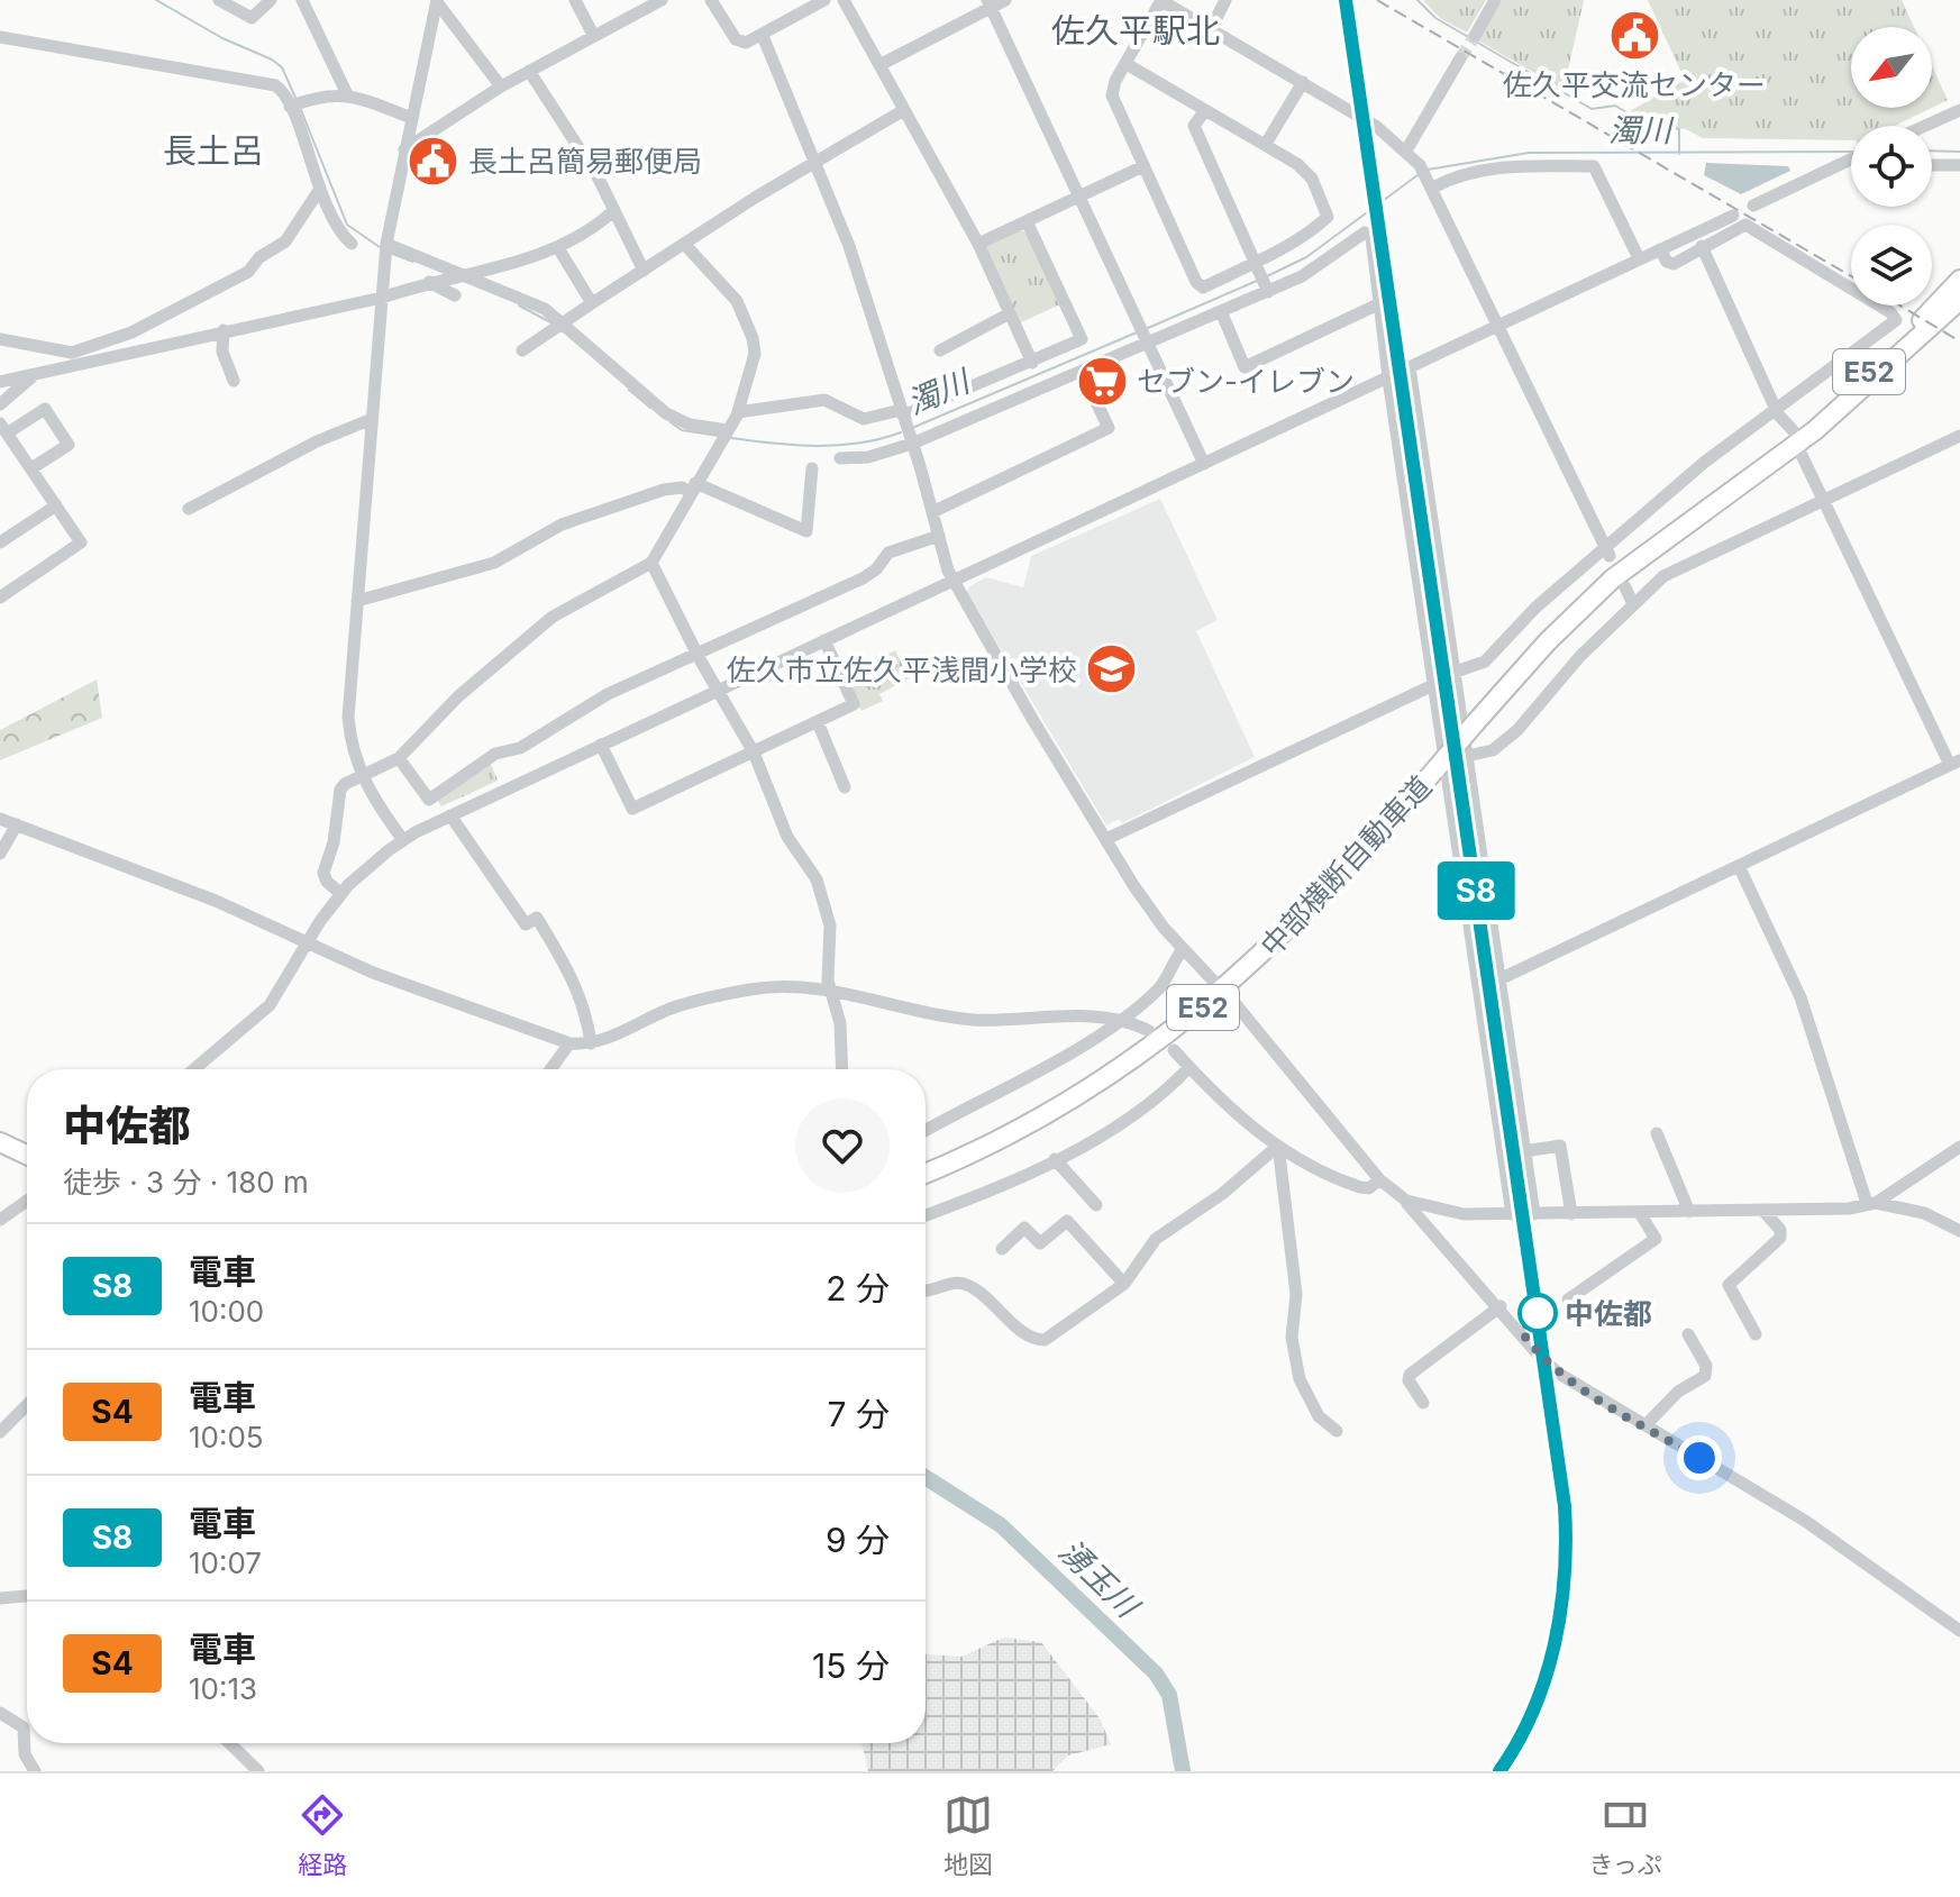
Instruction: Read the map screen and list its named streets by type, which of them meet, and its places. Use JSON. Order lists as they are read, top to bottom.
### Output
{
  "streets": {
    "highway": ["E52", "中部横断自動車道"]
  },
  "districts": ["佐久平駅北", "長土呂"],
  "water": ["濁川", "湧玉川"],
  "places": {
    "public building": ["佐久平交流センター", "長土呂簡易郵便局"],
    "supermarket": ["セブン-イレブン"],
    "school or university": ["佐久市立佐久平浅間小学校"],
    "other": ["中佐都"]
  },
  "north": "bottom left",
  "page": {
    "on_map": "S8",
    "heading": ["中佐都", "徒歩 · 3 分 · 180 m"],
    "list": [
      {
        "mark": "S8",
        "name": "電車",
        "note": "10:00",
        "value": "2 分"
      },
      {
        "mark": "S4",
        "name": "電車",
        "note": "10:05",
        "value": "7 分"
      },
      {
        "mark": "S8",
        "name": "電車",
        "note": "10:07",
        "value": "9 分"
      },
      {
        "mark": "S4",
        "name": "電車",
        "note": "10:13",
        "value": "15 分"
      }
    ],
    "tabs": ["経路", "地図", "きっぷ"]
  }
}
